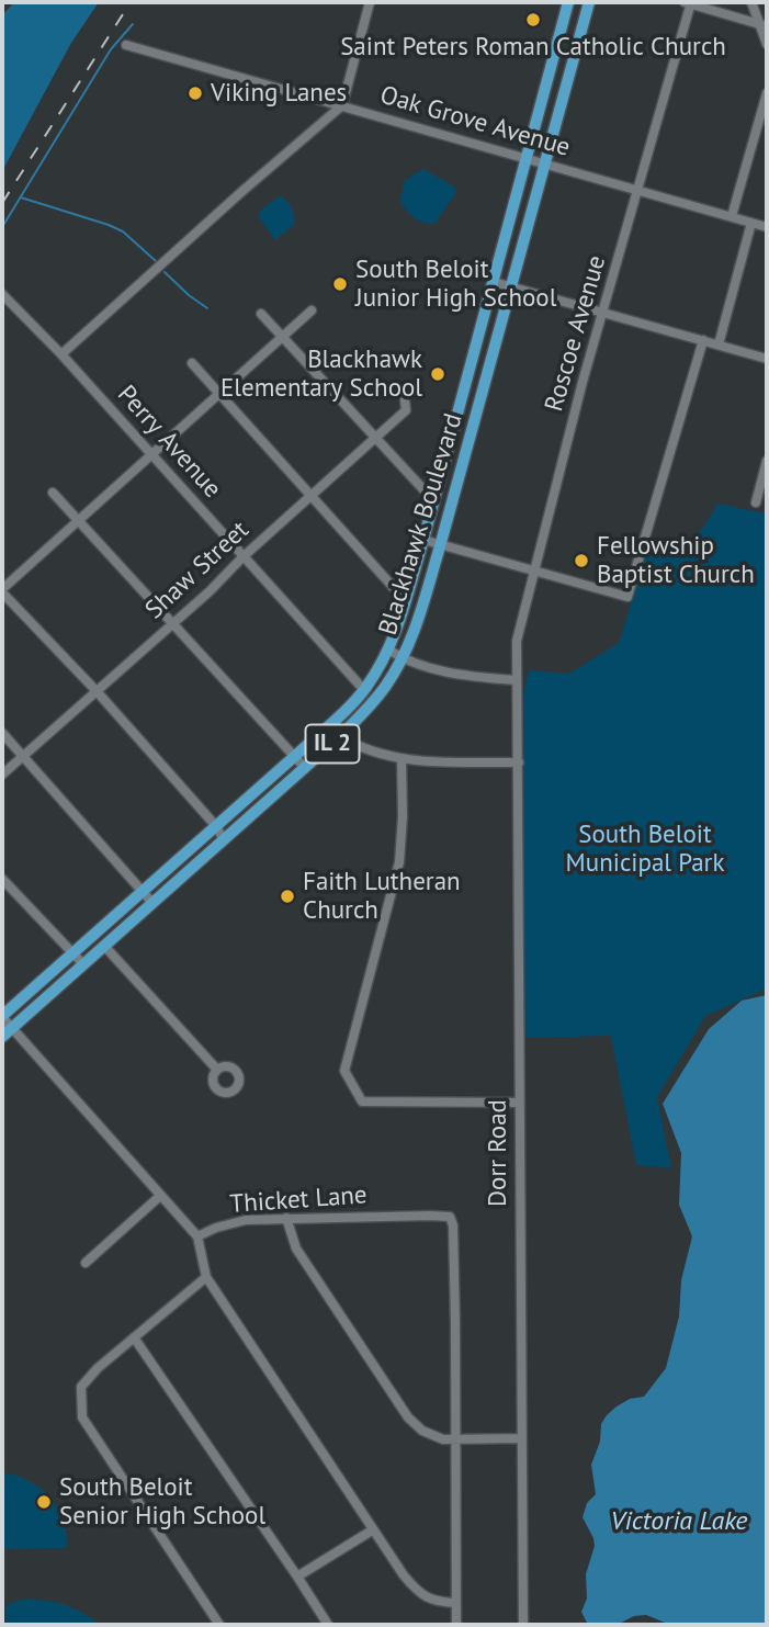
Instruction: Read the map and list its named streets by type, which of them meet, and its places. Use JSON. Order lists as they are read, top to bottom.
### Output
{
  "streets": {
    "main road": ["Blackhawk Boulevard", "IL 2"],
    "street": [
      "Oak Grove Avenue",
      "Roscoe Avenue",
      "Perry Avenue",
      "Shaw Street",
      "Dorr Road",
      "Thicket Lane"
    ]
  },
  "crossings": [
    ["Oak Grove Avenue", "Roscoe Avenue"],
    ["Oak Grove Avenue", "Blackhawk Boulevard"],
    ["Roscoe Avenue", "Dorr Road"],
    ["Perry Avenue", "Blackhawk Boulevard"],
    ["Perry Avenue", "Shaw Street"]
  ],
  "water": ["Victoria Lake"],
  "parks": ["South Beloit Municipal Park"],
  "places": [
    "Saint Peters Roman Catholic Church",
    "Viking Lanes",
    "South Beloit Junior High School",
    "Blackhawk Elementary School",
    "Fellowship Baptist Church",
    "Faith Lutheran Church",
    "South Beloit Senior High School"
  ]
}
